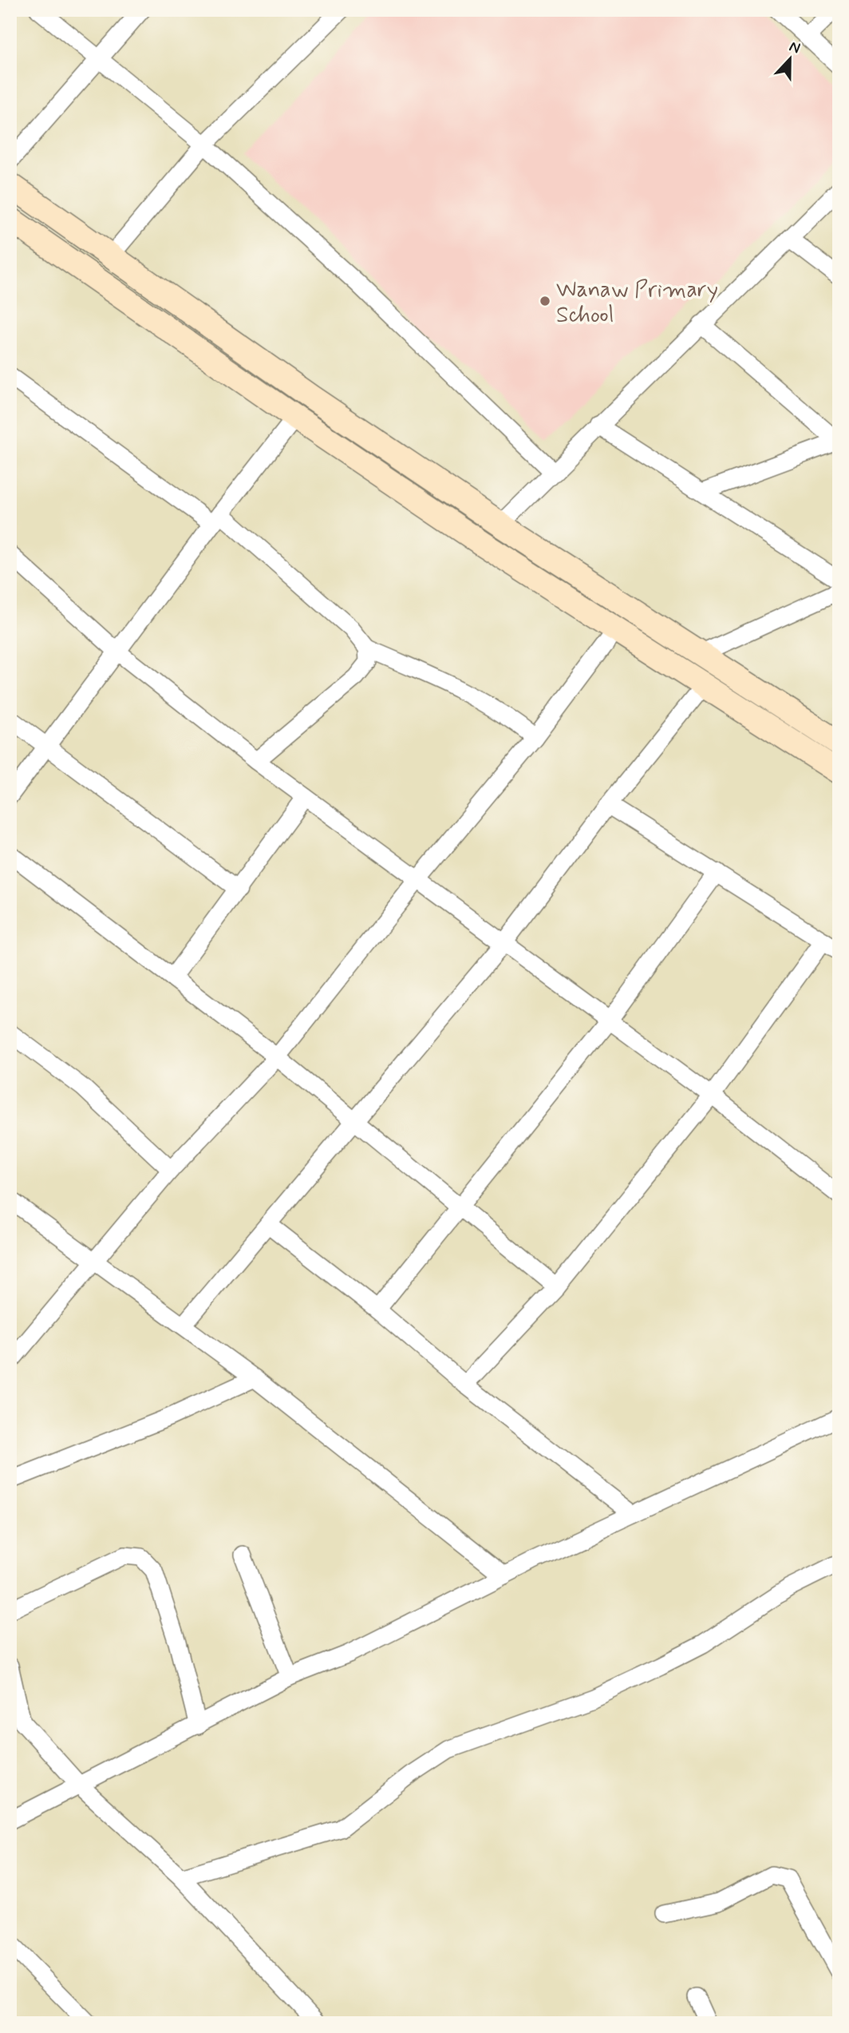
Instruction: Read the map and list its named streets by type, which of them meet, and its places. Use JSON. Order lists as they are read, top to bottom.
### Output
{
  "places": ["Wanaw Primary School"],
  "north": "top"
}
